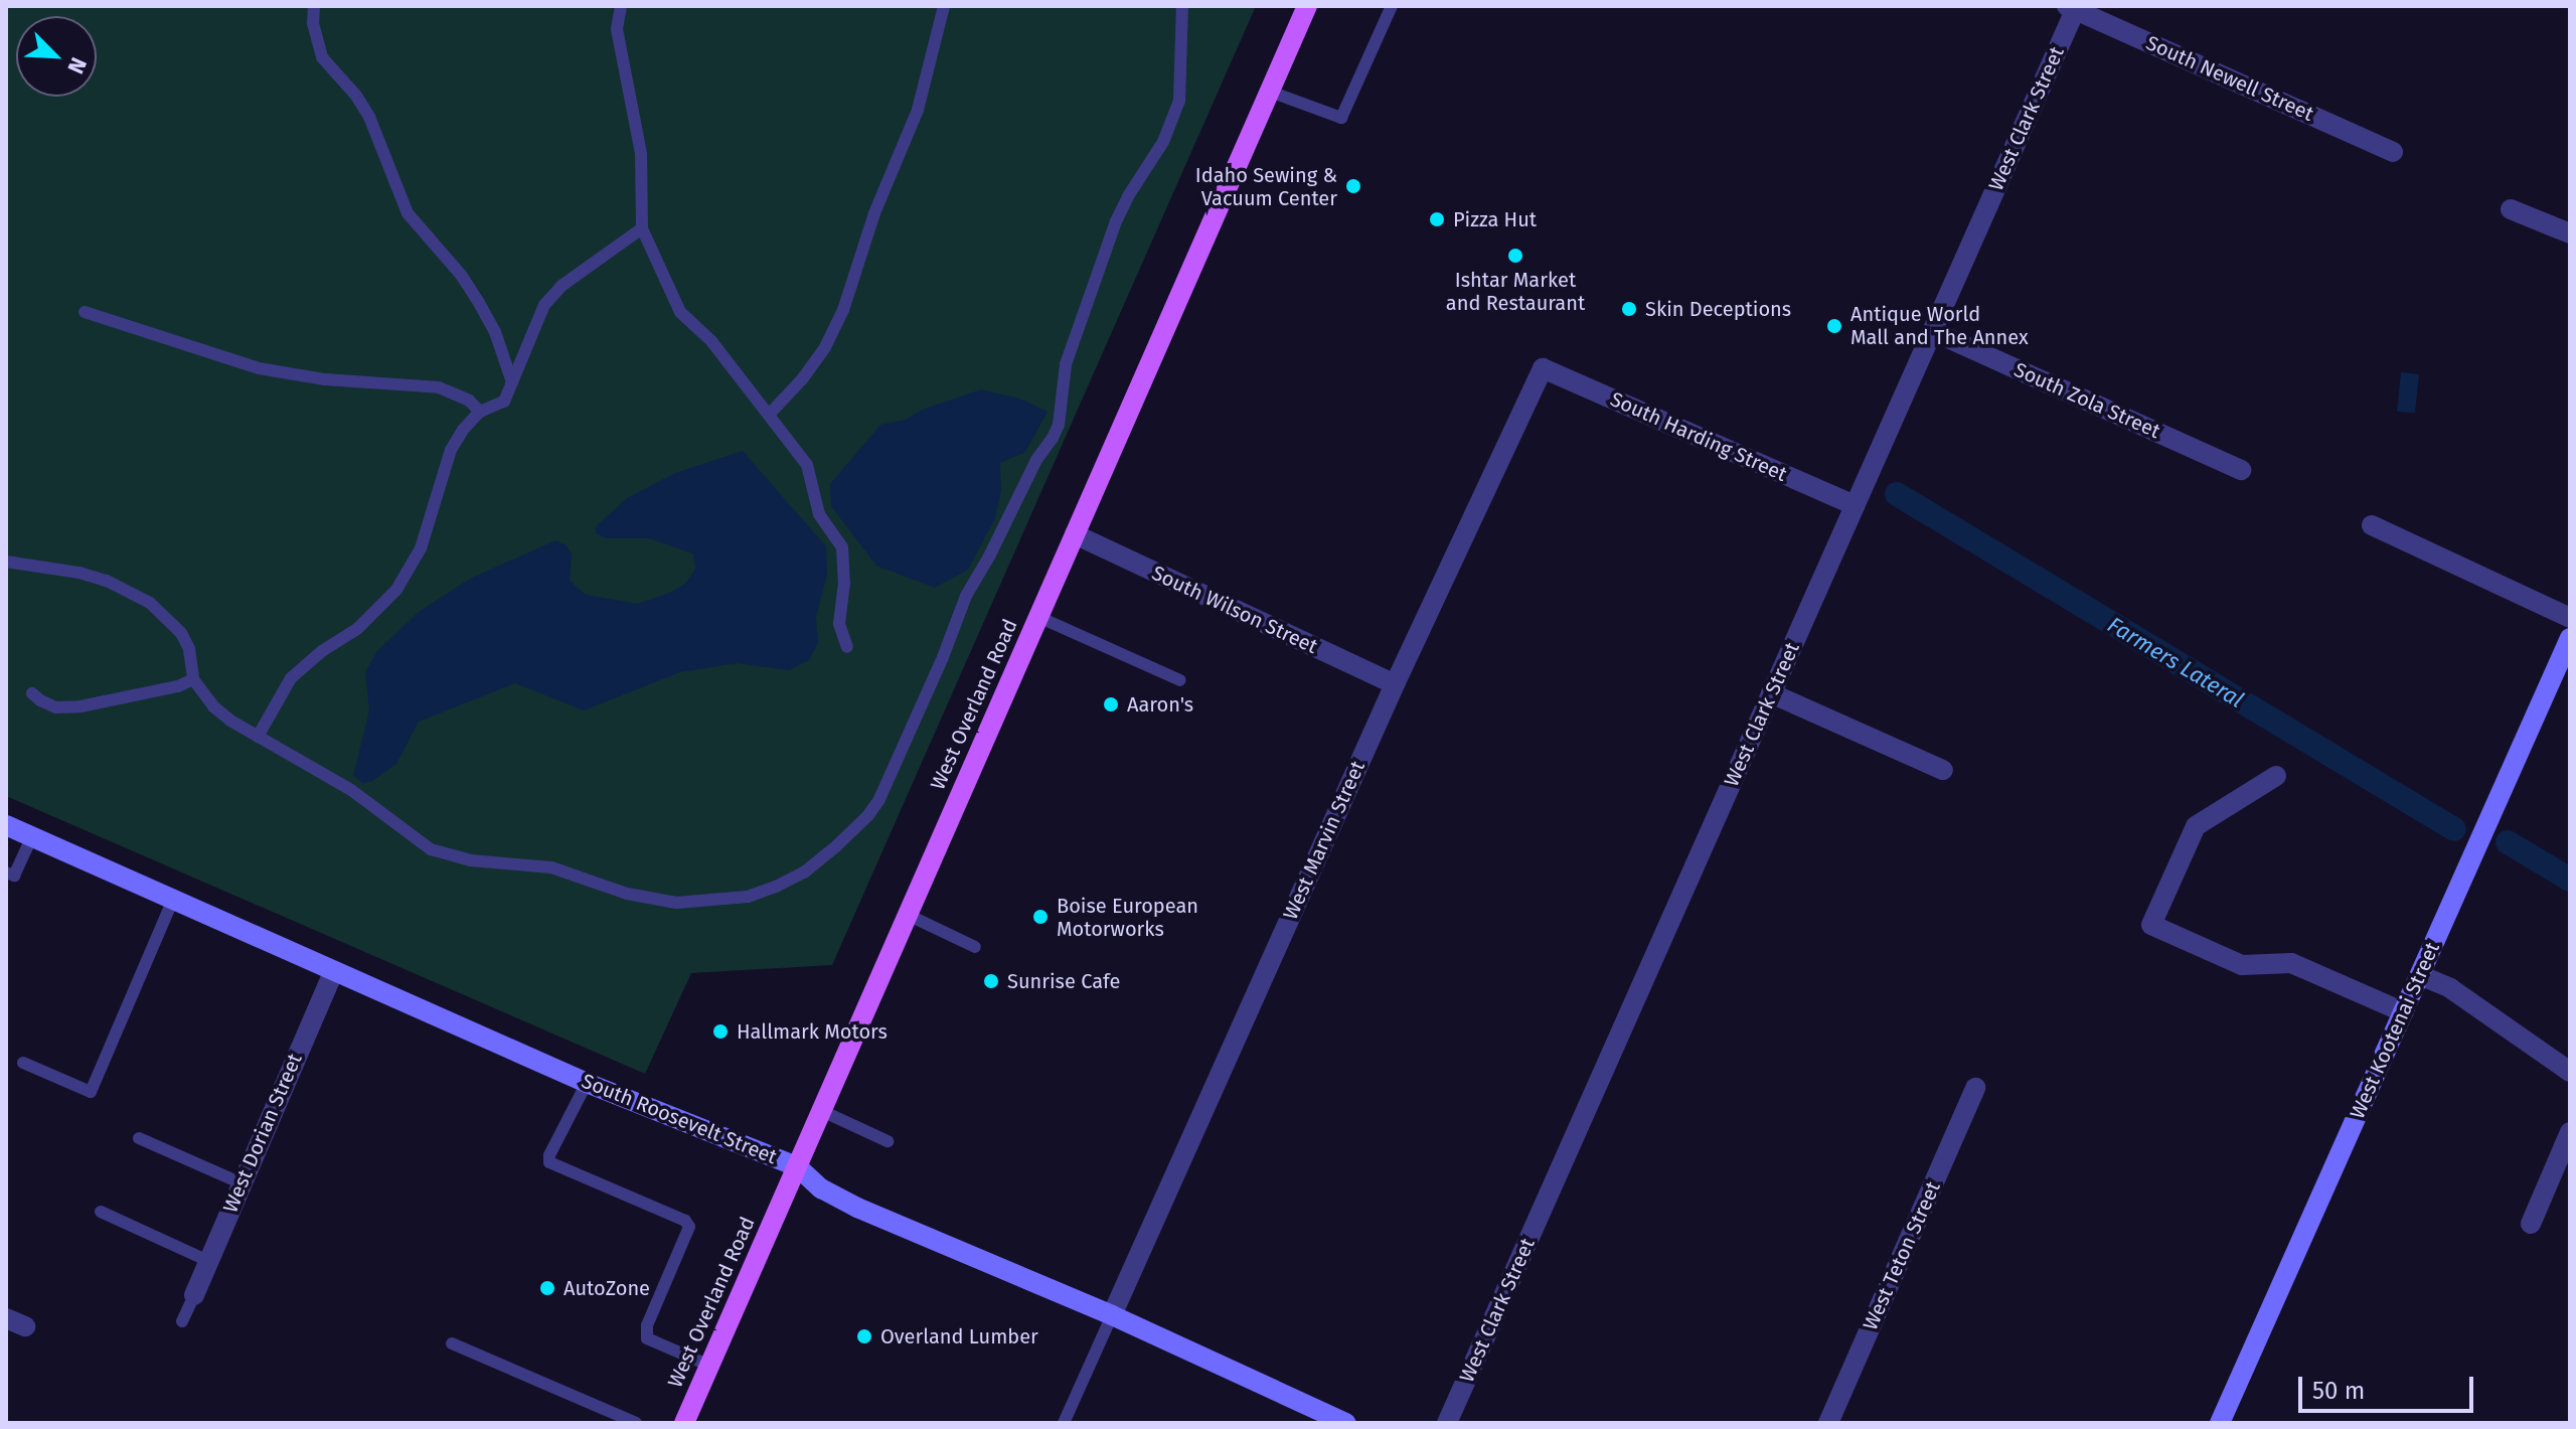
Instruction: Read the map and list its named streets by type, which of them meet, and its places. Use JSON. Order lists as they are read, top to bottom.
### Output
{
  "streets": {
    "main road": ["West Overland Road"],
    "street": [
      "South Newell Street",
      "West Clark Street",
      "South Zola Street",
      "South Harding Street",
      "South Wilson Street",
      "West Marvin Street",
      "West Kootenai Street",
      "South Roosevelt Street",
      "West Dorian Street",
      "West Teton Street"
    ]
  },
  "crossings": [
    ["South Newell Street", "West Clark Street"],
    ["West Clark Street", "South Zola Street"],
    ["West Clark Street", "South Harding Street"],
    ["South Harding Street", "West Marvin Street"],
    ["South Wilson Street", "West Overland Road"],
    ["South Wilson Street", "West Marvin Street"],
    ["West Overland Road", "South Roosevelt Street"],
    ["West Marvin Street", "South Roosevelt Street"],
    ["South Roosevelt Street", "West Dorian Street"]
  ],
  "water": ["Farmers Lateral"],
  "places": [
    "Idaho Sewing & Vacuum Center",
    "Pizza Hut",
    "Ishtar Market and Restaurant",
    "Skin Deceptions",
    "Antique World Mall and The Annex",
    "Aaron's",
    "Boise European Motorworks",
    "Sunrise Cafe",
    "Hallmark Motors",
    "AutoZone",
    "Overland Lumber"
  ],
  "scale_bar": "50 m",
  "north": "bottom right"
}
